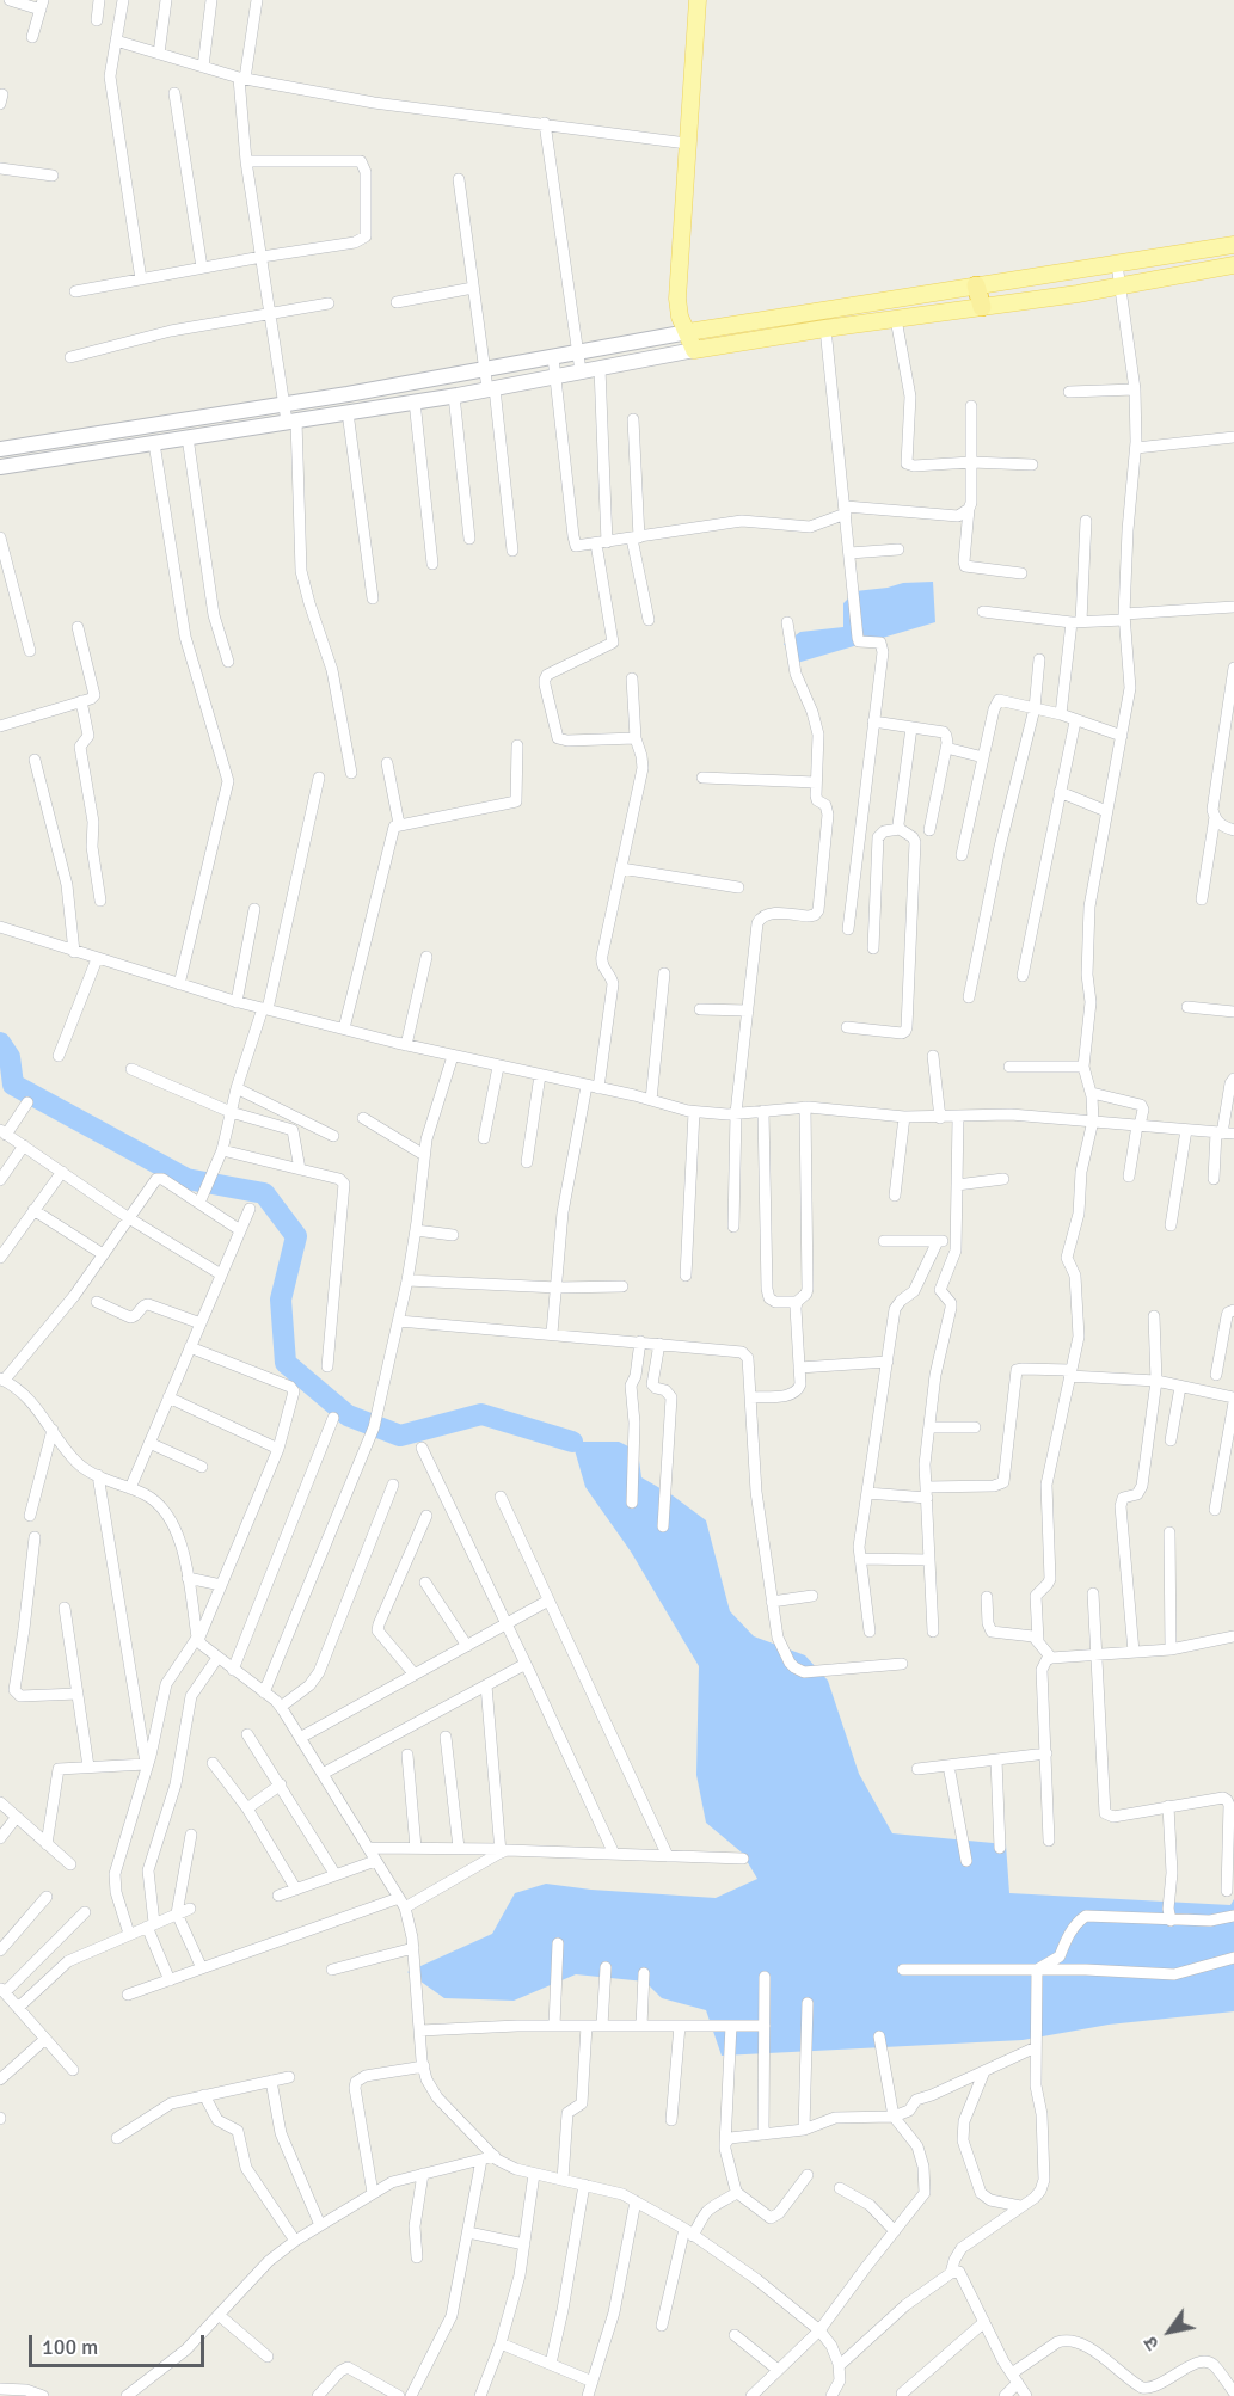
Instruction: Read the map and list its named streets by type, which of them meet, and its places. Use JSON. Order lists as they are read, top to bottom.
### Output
{
  "scale_bar": "100 m",
  "north": "bottom left"
}
